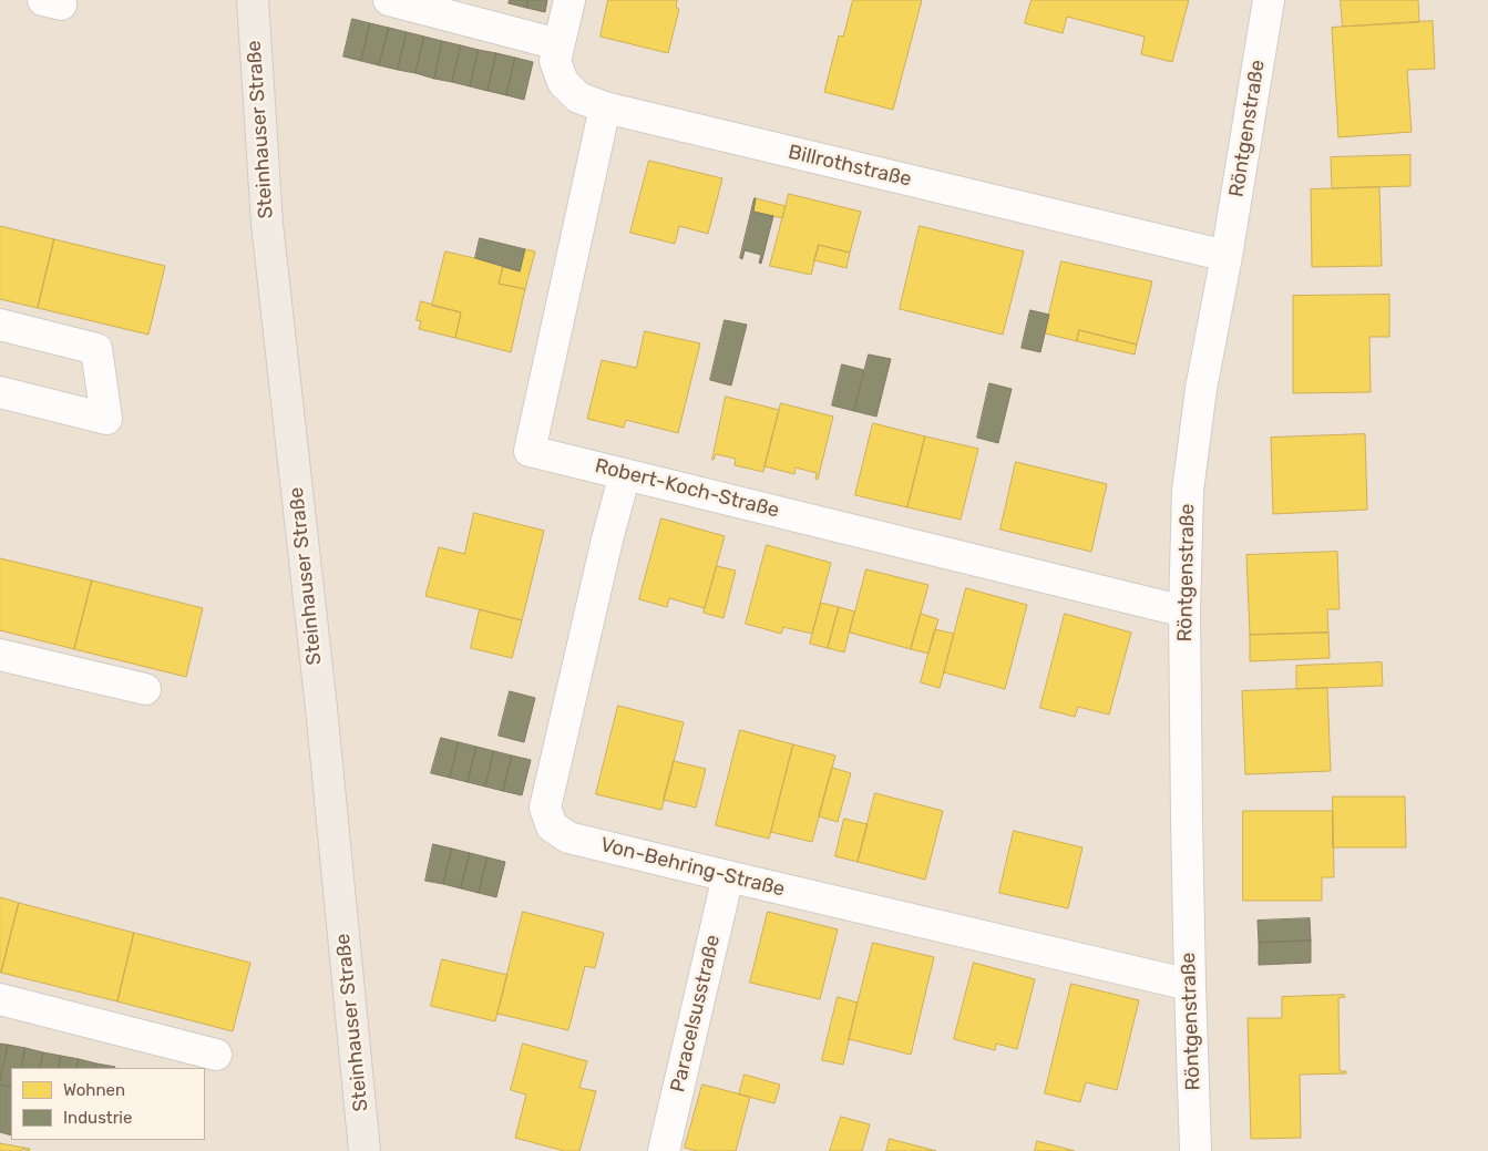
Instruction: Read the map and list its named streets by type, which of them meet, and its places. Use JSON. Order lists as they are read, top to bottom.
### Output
{
  "streets": {
    "main road": ["Steinhauser Straße"],
    "street": [
      "Röntgenstraße",
      "Billrothstraße",
      "Robert-Koch-Straße",
      "Von-Behring-Straße",
      "Paracelsusstraße"
    ]
  },
  "crossings": [
    ["Röntgenstraße", "Billrothstraße"],
    ["Röntgenstraße", "Robert-Koch-Straße"],
    ["Röntgenstraße", "Von-Behring-Straße"],
    ["Billrothstraße", "Robert-Koch-Straße"],
    ["Robert-Koch-Straße", "Von-Behring-Straße"],
    ["Von-Behring-Straße", "Paracelsusstraße"]
  ],
  "legend": ["Wohnen", "Industrie"]
}
